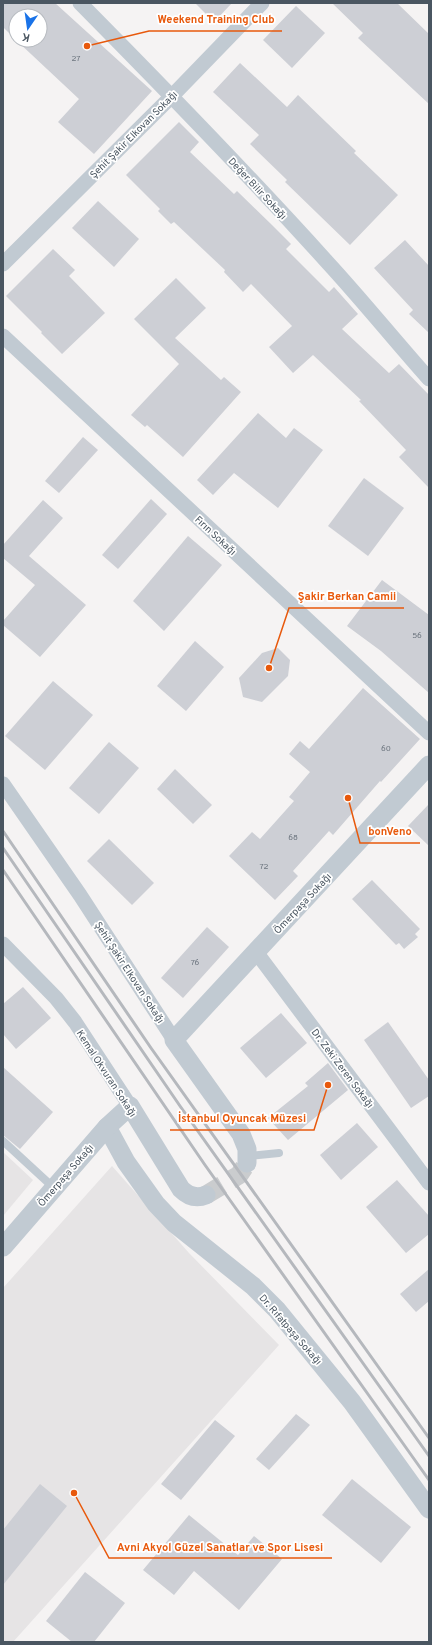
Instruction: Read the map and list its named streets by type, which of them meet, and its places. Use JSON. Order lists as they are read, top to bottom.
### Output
{
  "streets": {
    "street": [
      "Şehit Şakir Elkovan Sokağı",
      "Değer Bilir Sokağı",
      "Fırın Sokağı",
      "Ömerpaşa Sokağı",
      "Dr. Zeki Zeren Sokağı",
      "Kemal Okvuran Sokağı",
      "Dr. Rıfatpaşa Sokağı"
    ]
  },
  "crossings": [
    ["Şehit Şakir Elkovan Sokağı", "Değer Bilir Sokağı"],
    ["Şehit Şakir Elkovan Sokağı", "Ömerpaşa Sokağı"],
    ["Ömerpaşa Sokağı", "Dr. Zeki Zeren Sokağı"],
    ["Ömerpaşa Sokağı", "Kemal Okvuran Sokağı"],
    ["Ömerpaşa Sokağı", "Dr. Rıfatpaşa Sokağı"]
  ],
  "places": [
    "Weekend Training Club",
    "Şakir Berkan Camii",
    "bonVeno",
    "İstanbul Oyuncak Müzesi",
    "Avni Akyol Güzel Sanatlar ve Spor Lisesi"
  ],
  "house_numbers": [
    "27",
    "56",
    "60",
    "68",
    "72",
    "76"
  ],
  "north": "bottom"
}
